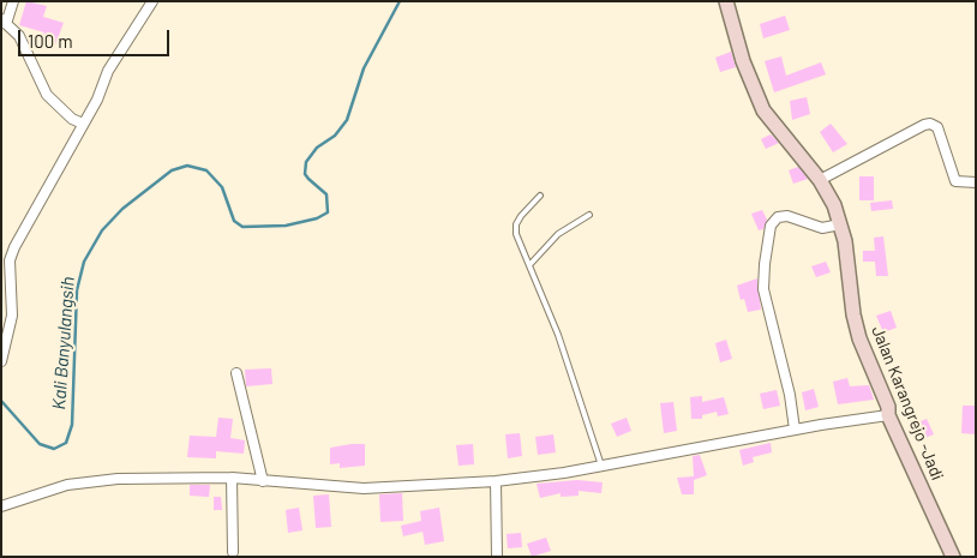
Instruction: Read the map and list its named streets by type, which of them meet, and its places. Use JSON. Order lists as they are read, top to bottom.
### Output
{
  "streets": {
    "street": ["Jalan Karangrejo -Jadi"]
  },
  "water": ["Kali Banyulangsih"],
  "scale_bar": "100 m"
}
